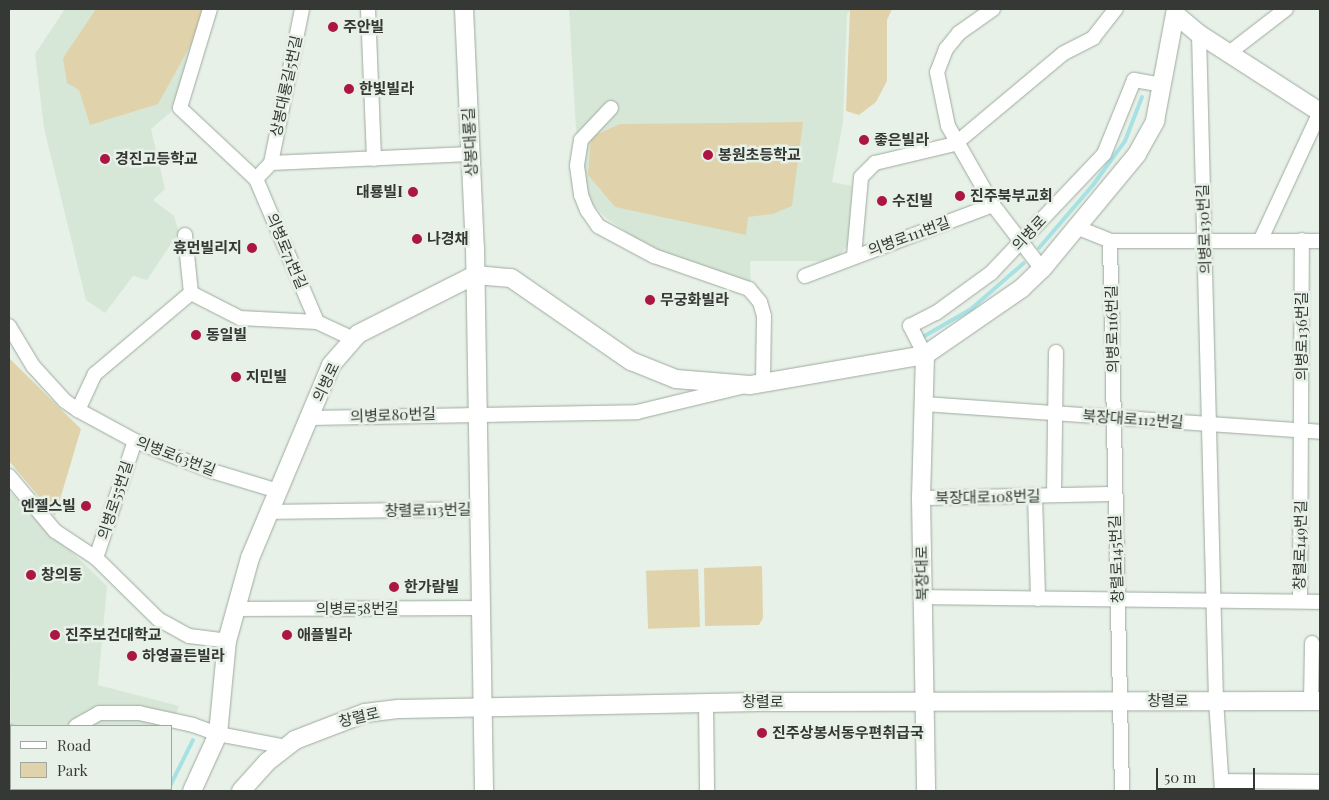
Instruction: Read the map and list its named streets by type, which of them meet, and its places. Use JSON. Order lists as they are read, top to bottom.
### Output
{
  "streets": {
    "street": [
      "상봉대룡길5번길",
      "상봉대룡길",
      "의병로130번길",
      "의병로",
      "의병로111번길",
      "의병로71번길",
      "의병로116번길",
      "의병로136번길",
      "의병로80번길",
      "북장대로112번길",
      "의병로63번길",
      "북장대로108번길",
      "의병로55번길",
      "창렬로113번길",
      "창렬로149번길",
      "창렬로145번길",
      "북장대로",
      "의병로58번길",
      "창렬로"
    ]
  },
  "crossings": [
    ["상봉대룡길", "의병로"],
    ["의병로130번길", "북장대로112번길"],
    ["의병로", "의병로80번길"],
    ["의병로", "의병로63번길"],
    ["의병로", "의병로55번길"],
    ["의병로", "창렬로113번길"],
    ["의병로", "북장대로"],
    ["의병로", "의병로58번길"],
    ["의병로116번길", "북장대로112번길"],
    ["의병로116번길", "창렬로145번길"],
    ["의병로136번길", "북장대로112번길"],
    ["의병로136번길", "창렬로149번길"],
    ["북장대로112번길", "북장대로108번길"],
    ["북장대로112번길", "창렬로149번길"],
    ["북장대로112번길", "창렬로145번길"],
    ["북장대로112번길", "북장대로"],
    ["의병로63번길", "의병로55번길"],
    ["북장대로108번길", "창렬로145번길"],
    ["북장대로108번길", "북장대로"],
    ["창렬로113번길", "의병로58번길"],
    ["창렬로113번길", "창렬로"],
    ["창렬로149번길", "창렬로145번길"],
    ["창렬로149번길", "북장대로"],
    ["창렬로145번길", "창렬로"],
    ["북장대로", "창렬로"]
  ],
  "places": [
    "주안빌",
    "한빛빌라",
    "좋은빌라",
    "봉원초등학교",
    "경진고등학교",
    "대룡빌I",
    "진주북부교회",
    "수진빌",
    "나경채",
    "휴먼빌리지",
    "무궁화빌라",
    "동일빌",
    "지민빌",
    "엔젤스빌",
    "창의동",
    "한가람빌",
    "진주보건대학교",
    "애플빌라",
    "하영골든빌라",
    "진주상봉서동우편취급국"
  ],
  "legend": ["Road", "Park"],
  "scale_bar": "50 m"
}
